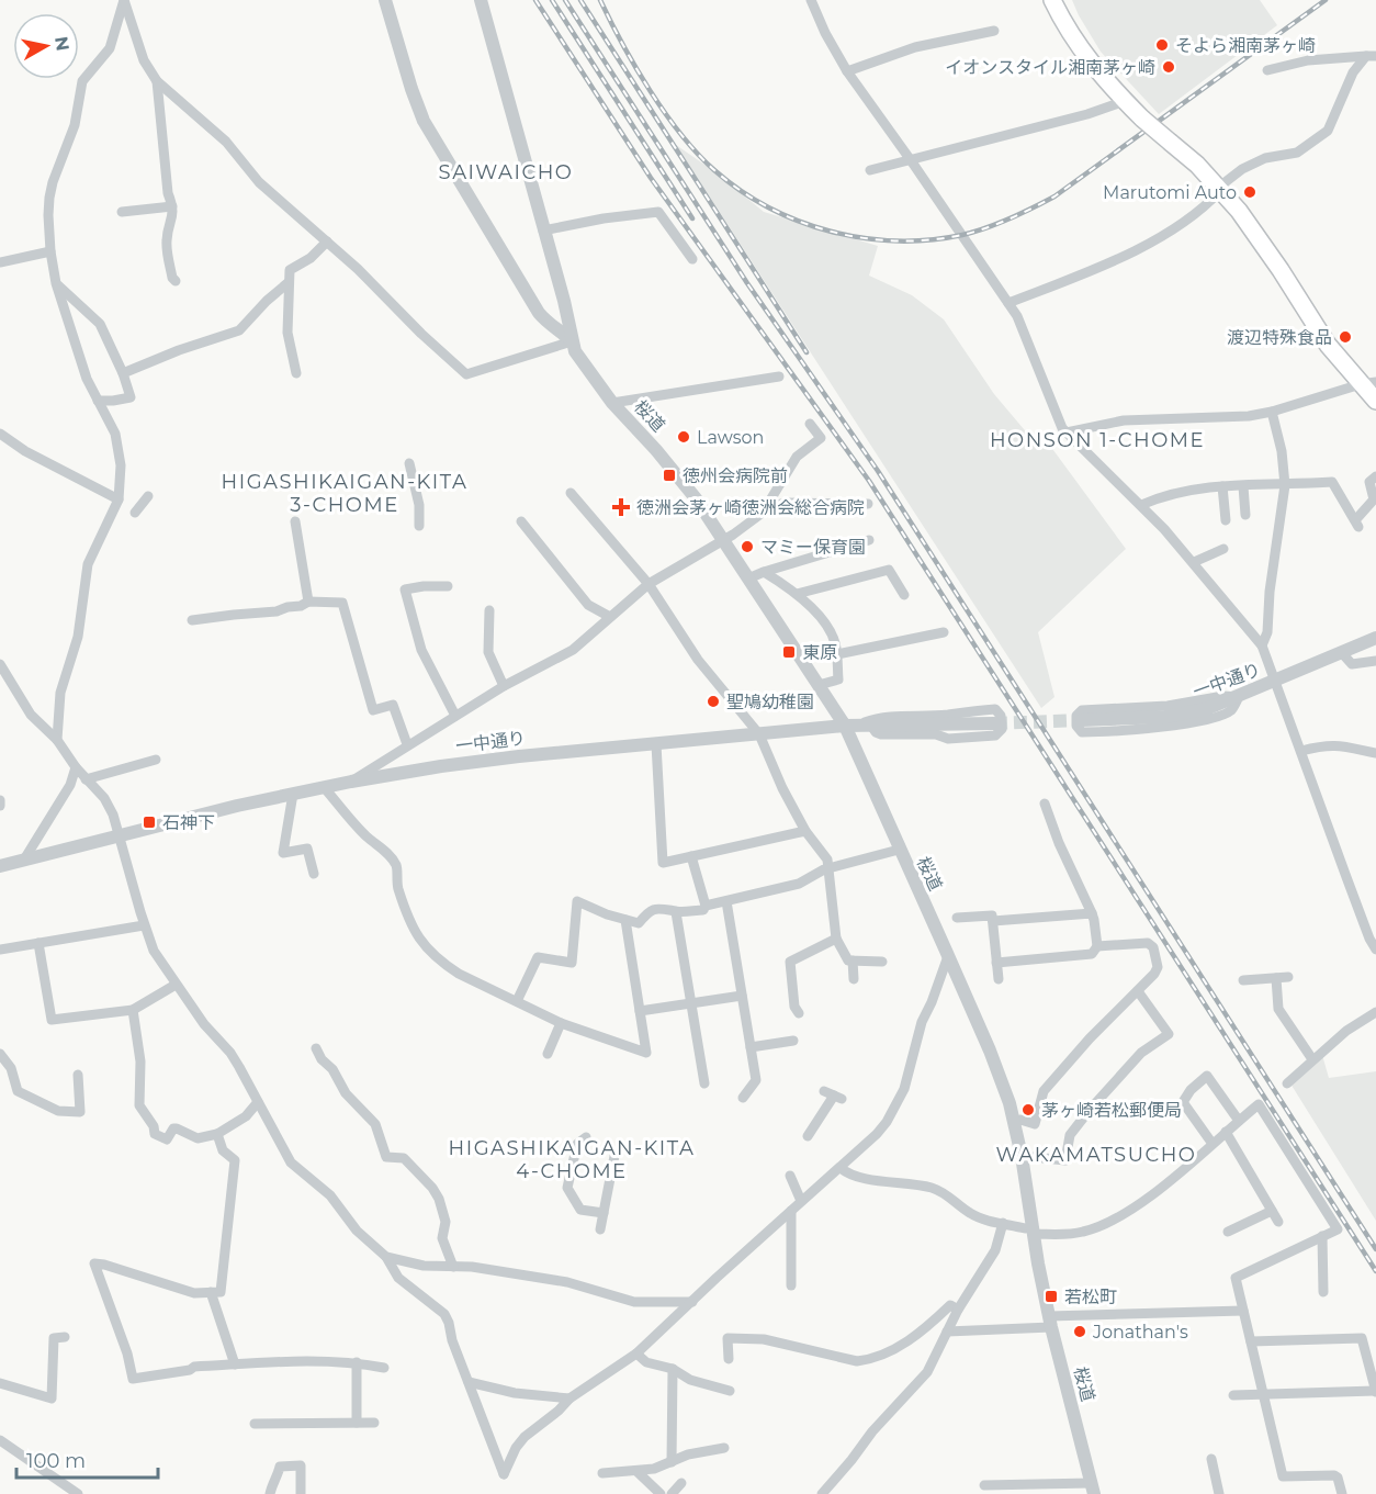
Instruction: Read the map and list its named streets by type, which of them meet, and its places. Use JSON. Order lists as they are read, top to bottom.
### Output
{
  "streets": {
    "street": ["桜道", "一中通り"]
  },
  "crossings": [
    ["桜道", "一中通り"]
  ],
  "districts": [
    "SAIWAICHO",
    "HONSON 1-CHOME",
    "HIGASHIKAIGAN-KITA 3-CHOME",
    "HIGASHIKAIGAN-KITA 4-CHOME",
    "WAKAMATSUCHO"
  ],
  "places": {
    "other": [
      "そよら湘南茅ヶ崎",
      "イオンスタイル湘南茅ヶ崎",
      "Marutomi Auto",
      "渡辺特殊食品",
      "Lawson",
      "マミー保育園",
      "聖鳩幼稚園",
      "茅ヶ崎若松郵便局",
      "Jonathan's"
    ],
    "transit": [
      "徳州会病院前",
      "東原",
      "石神下",
      "若松町"
    ],
    "health": ["徳洲会茅ヶ崎徳洲会総合病院"]
  },
  "scale_bar": "100 m",
  "north": "right"
}
